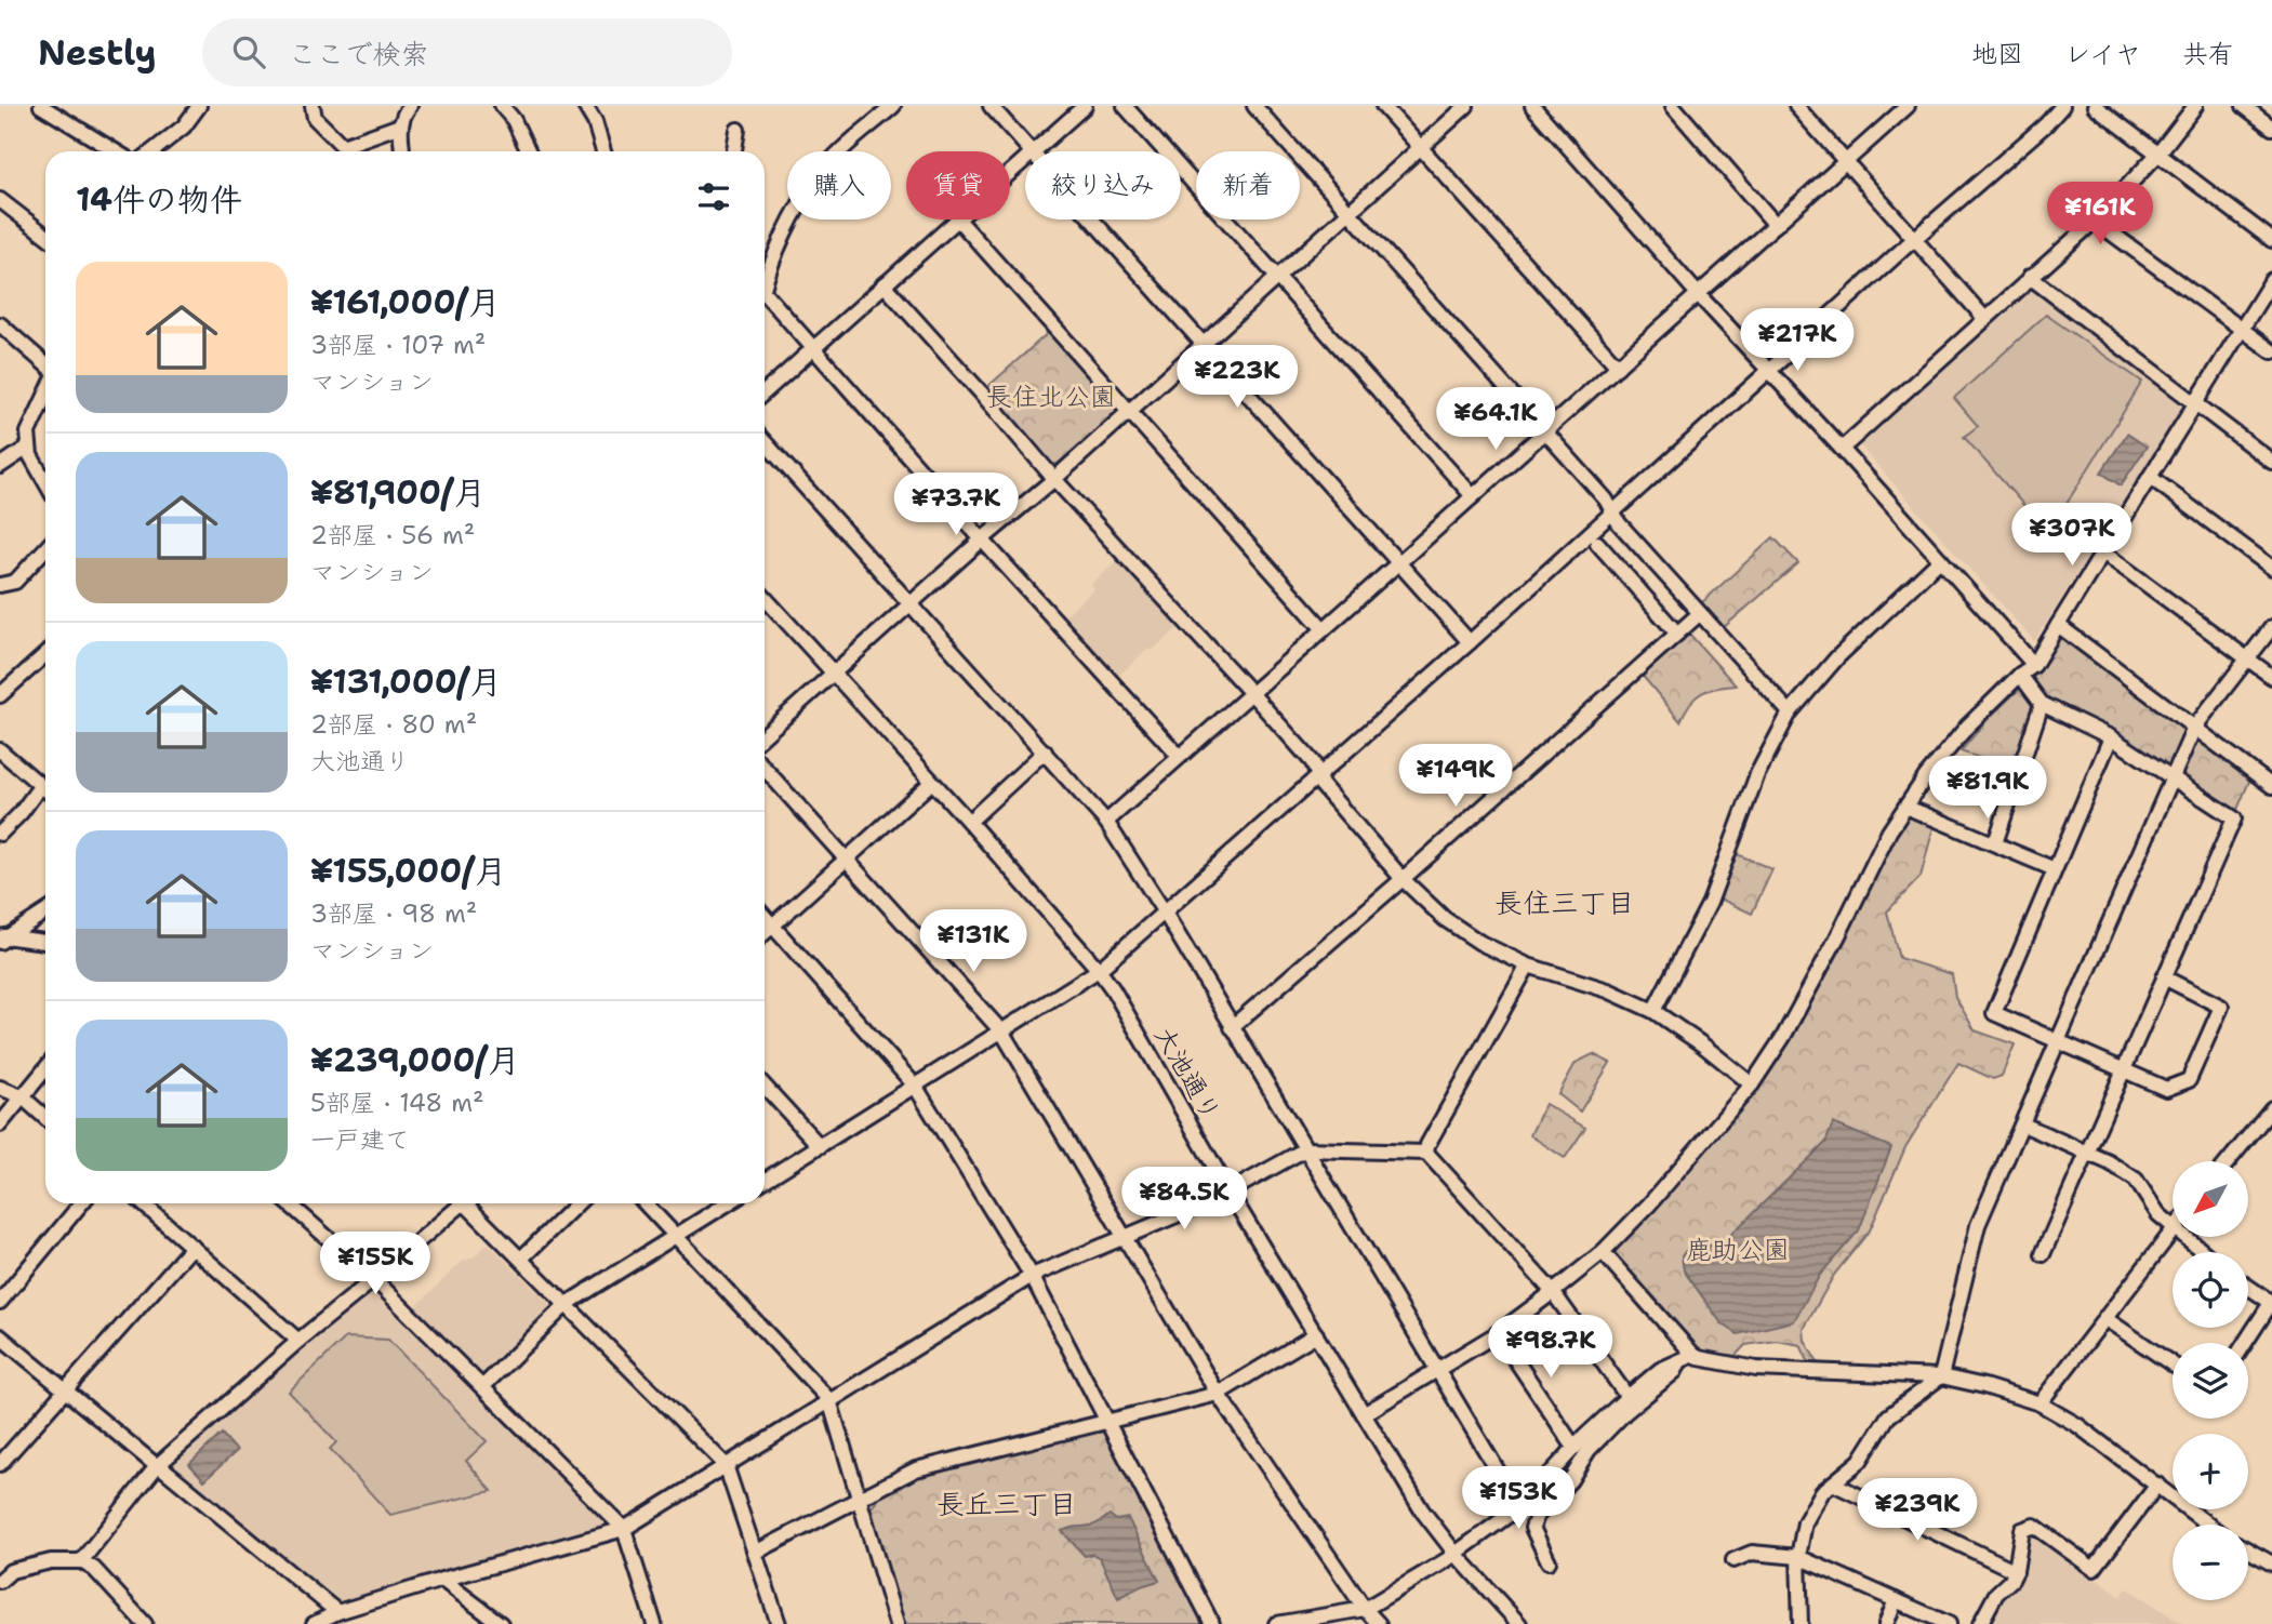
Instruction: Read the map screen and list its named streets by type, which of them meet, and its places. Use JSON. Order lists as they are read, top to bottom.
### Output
{
  "streets": {
    "street": ["大池通り"]
  },
  "districts": ["長住三丁目", "長丘三丁目"],
  "parks": ["長住北公園", "鹿助公園"],
  "north": "bottom left",
  "page": {
    "header": "Nestly",
    "search": "ここで検索",
    "nav": ["地図", "レイヤ", "共有"],
    "chip": [
      "購入",
      "賃貸",
      "絞り込み",
      "新着"
    ],
    "heading": "14件の物件",
    "price": [
      "¥161K",
      "¥217K",
      "¥223K",
      "¥64.1K",
      "¥73.7K",
      "¥307K",
      "¥149K",
      "¥81.9K",
      "¥131K",
      "¥84.5K",
      "¥155K",
      "¥98.7K",
      "¥153K",
      "¥239K"
    ],
    "list": [
      {
        "name": "¥161,000/月",
        "note": "3部屋 · 107 m² · マンション"
      },
      {
        "name": "¥81,900/月",
        "note": "2部屋 · 56 m² · マンション"
      },
      {
        "name": "¥131,000/月",
        "note": "2部屋 · 80 m² · 大池通り"
      },
      {
        "name": "¥155,000/月",
        "note": "3部屋 · 98 m² · マンション"
      },
      {
        "name": "¥239,000/月",
        "note": "5部屋 · 148 m² · 一戸建て"
      }
    ],
    "map_buttons": ["+", "−"]
  }
}
